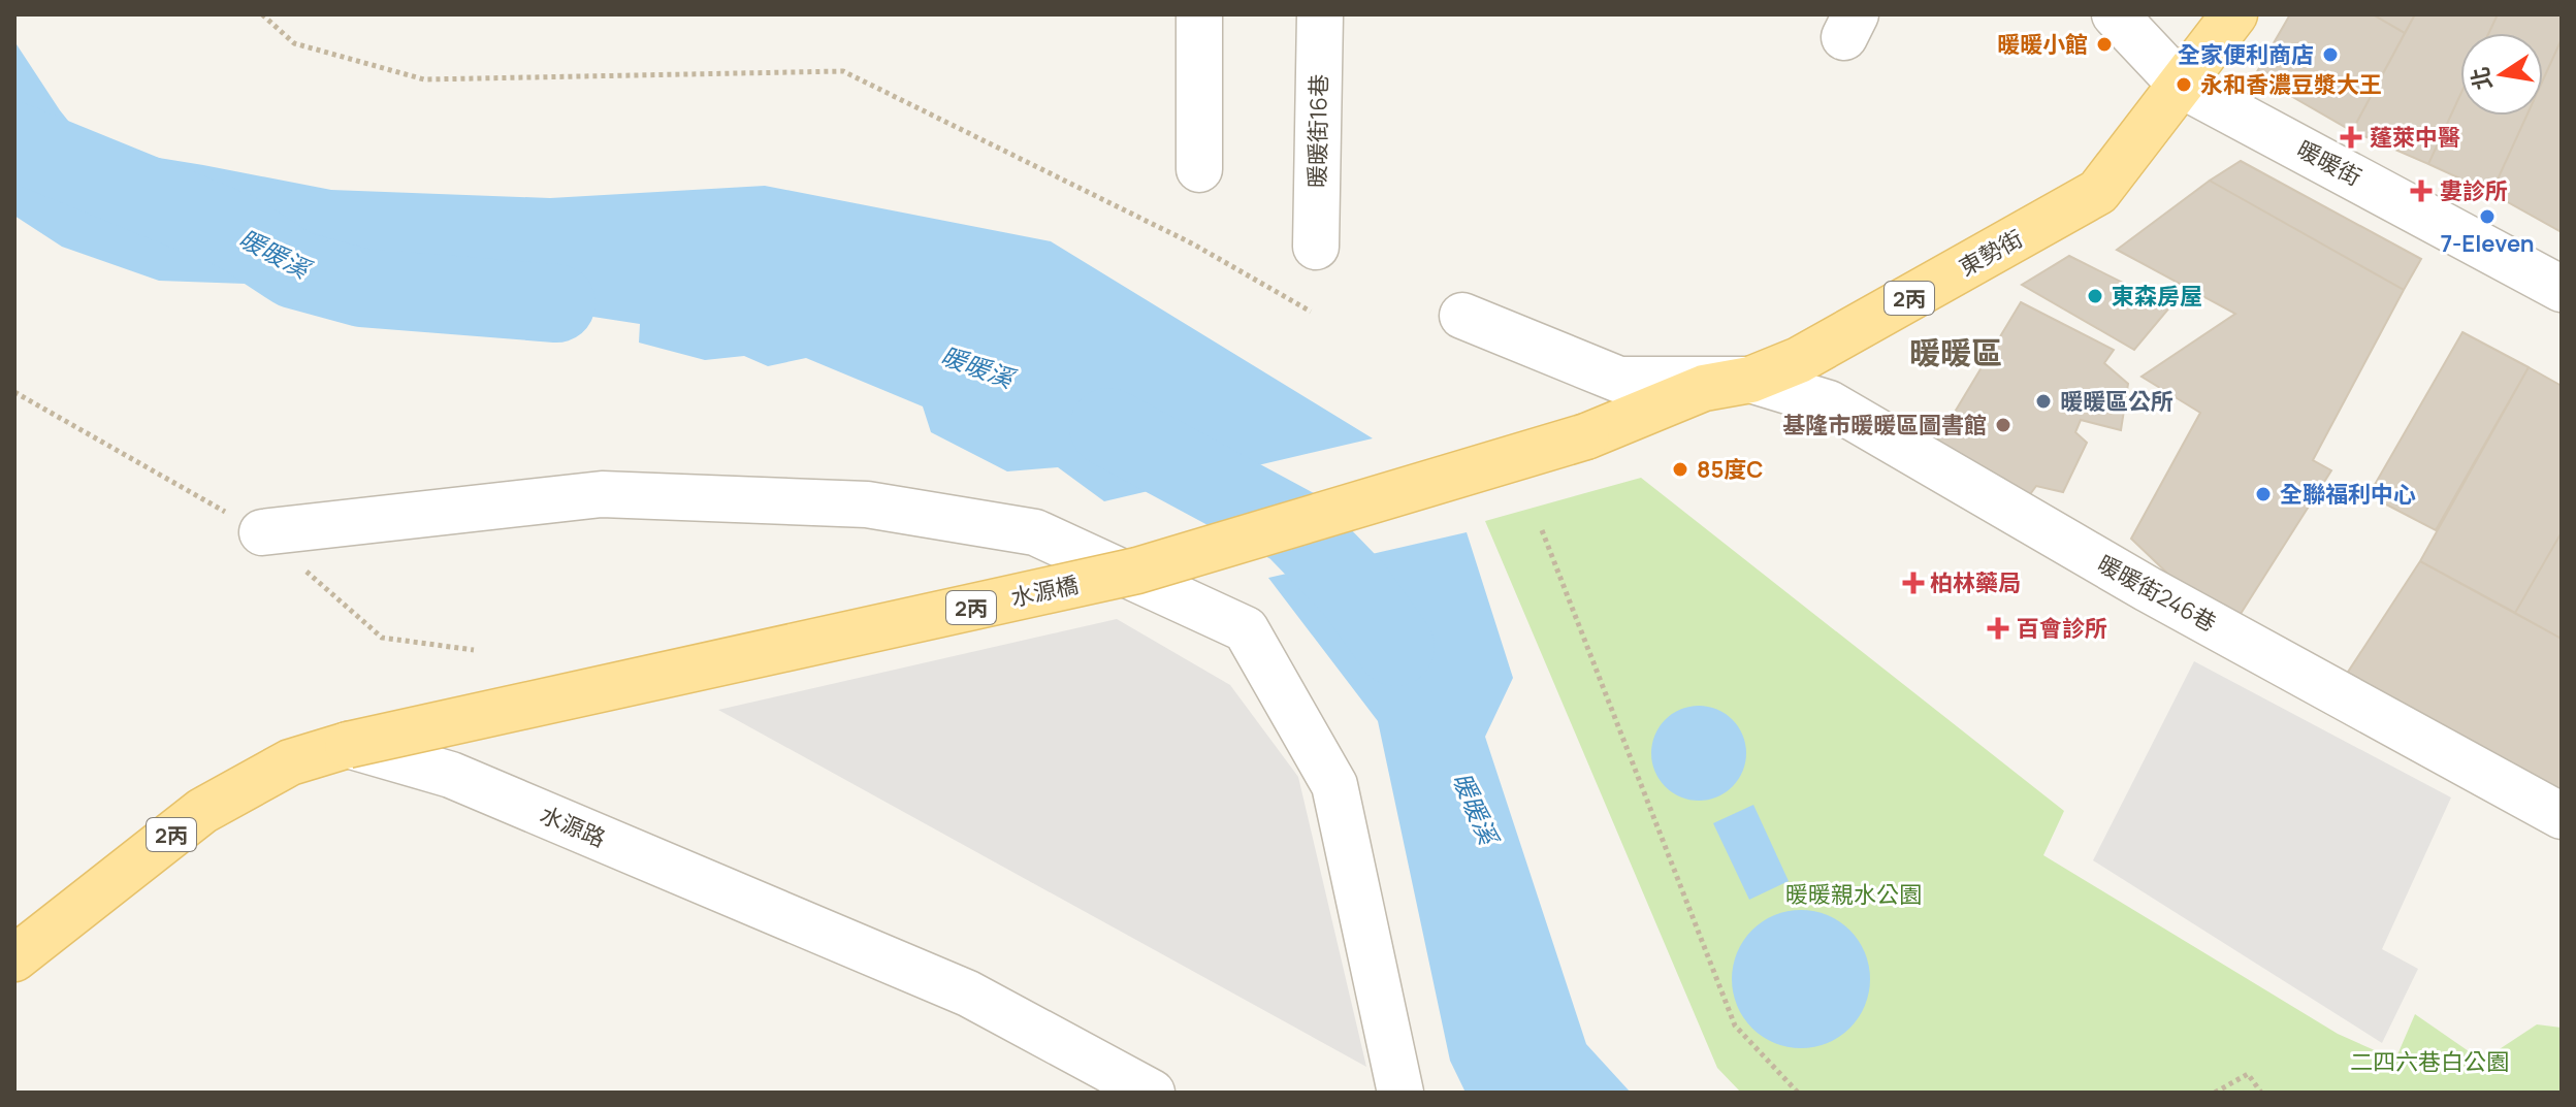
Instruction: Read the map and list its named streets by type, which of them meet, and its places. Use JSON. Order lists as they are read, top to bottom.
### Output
{
  "streets": {
    "main road": ["東勢街", "2丙", "水源橋"],
    "street": [
      "暖暖街16巷",
      "暖暖街",
      "暖暖街246巷",
      "水源路"
    ]
  },
  "crossings": [
    ["暖暖街", "東勢街"],
    ["東勢街", "水源橋"],
    ["東勢街", "暖暖街246巷"],
    ["2丙", "水源橋"],
    ["2丙", "水源路"],
    ["水源橋", "水源路"]
  ],
  "districts": ["暖暖區"],
  "water": ["暖暖溪"],
  "parks": ["暖暖親水公園", "二四六巷白公園"],
  "places": {
    "other": [
      "暖暖小館",
      "全家便利商店",
      "永和香濃豆漿大王",
      "7-Eleven",
      "東森房屋",
      "暖暖區公所",
      "基隆市暖暖區圖書館",
      "85度C",
      "全聯福利中心"
    ],
    "health": [
      "蓬萊中醫",
      "婁診所",
      "柏林藥局",
      "百會診所"
    ]
  },
  "north": "left"
}
